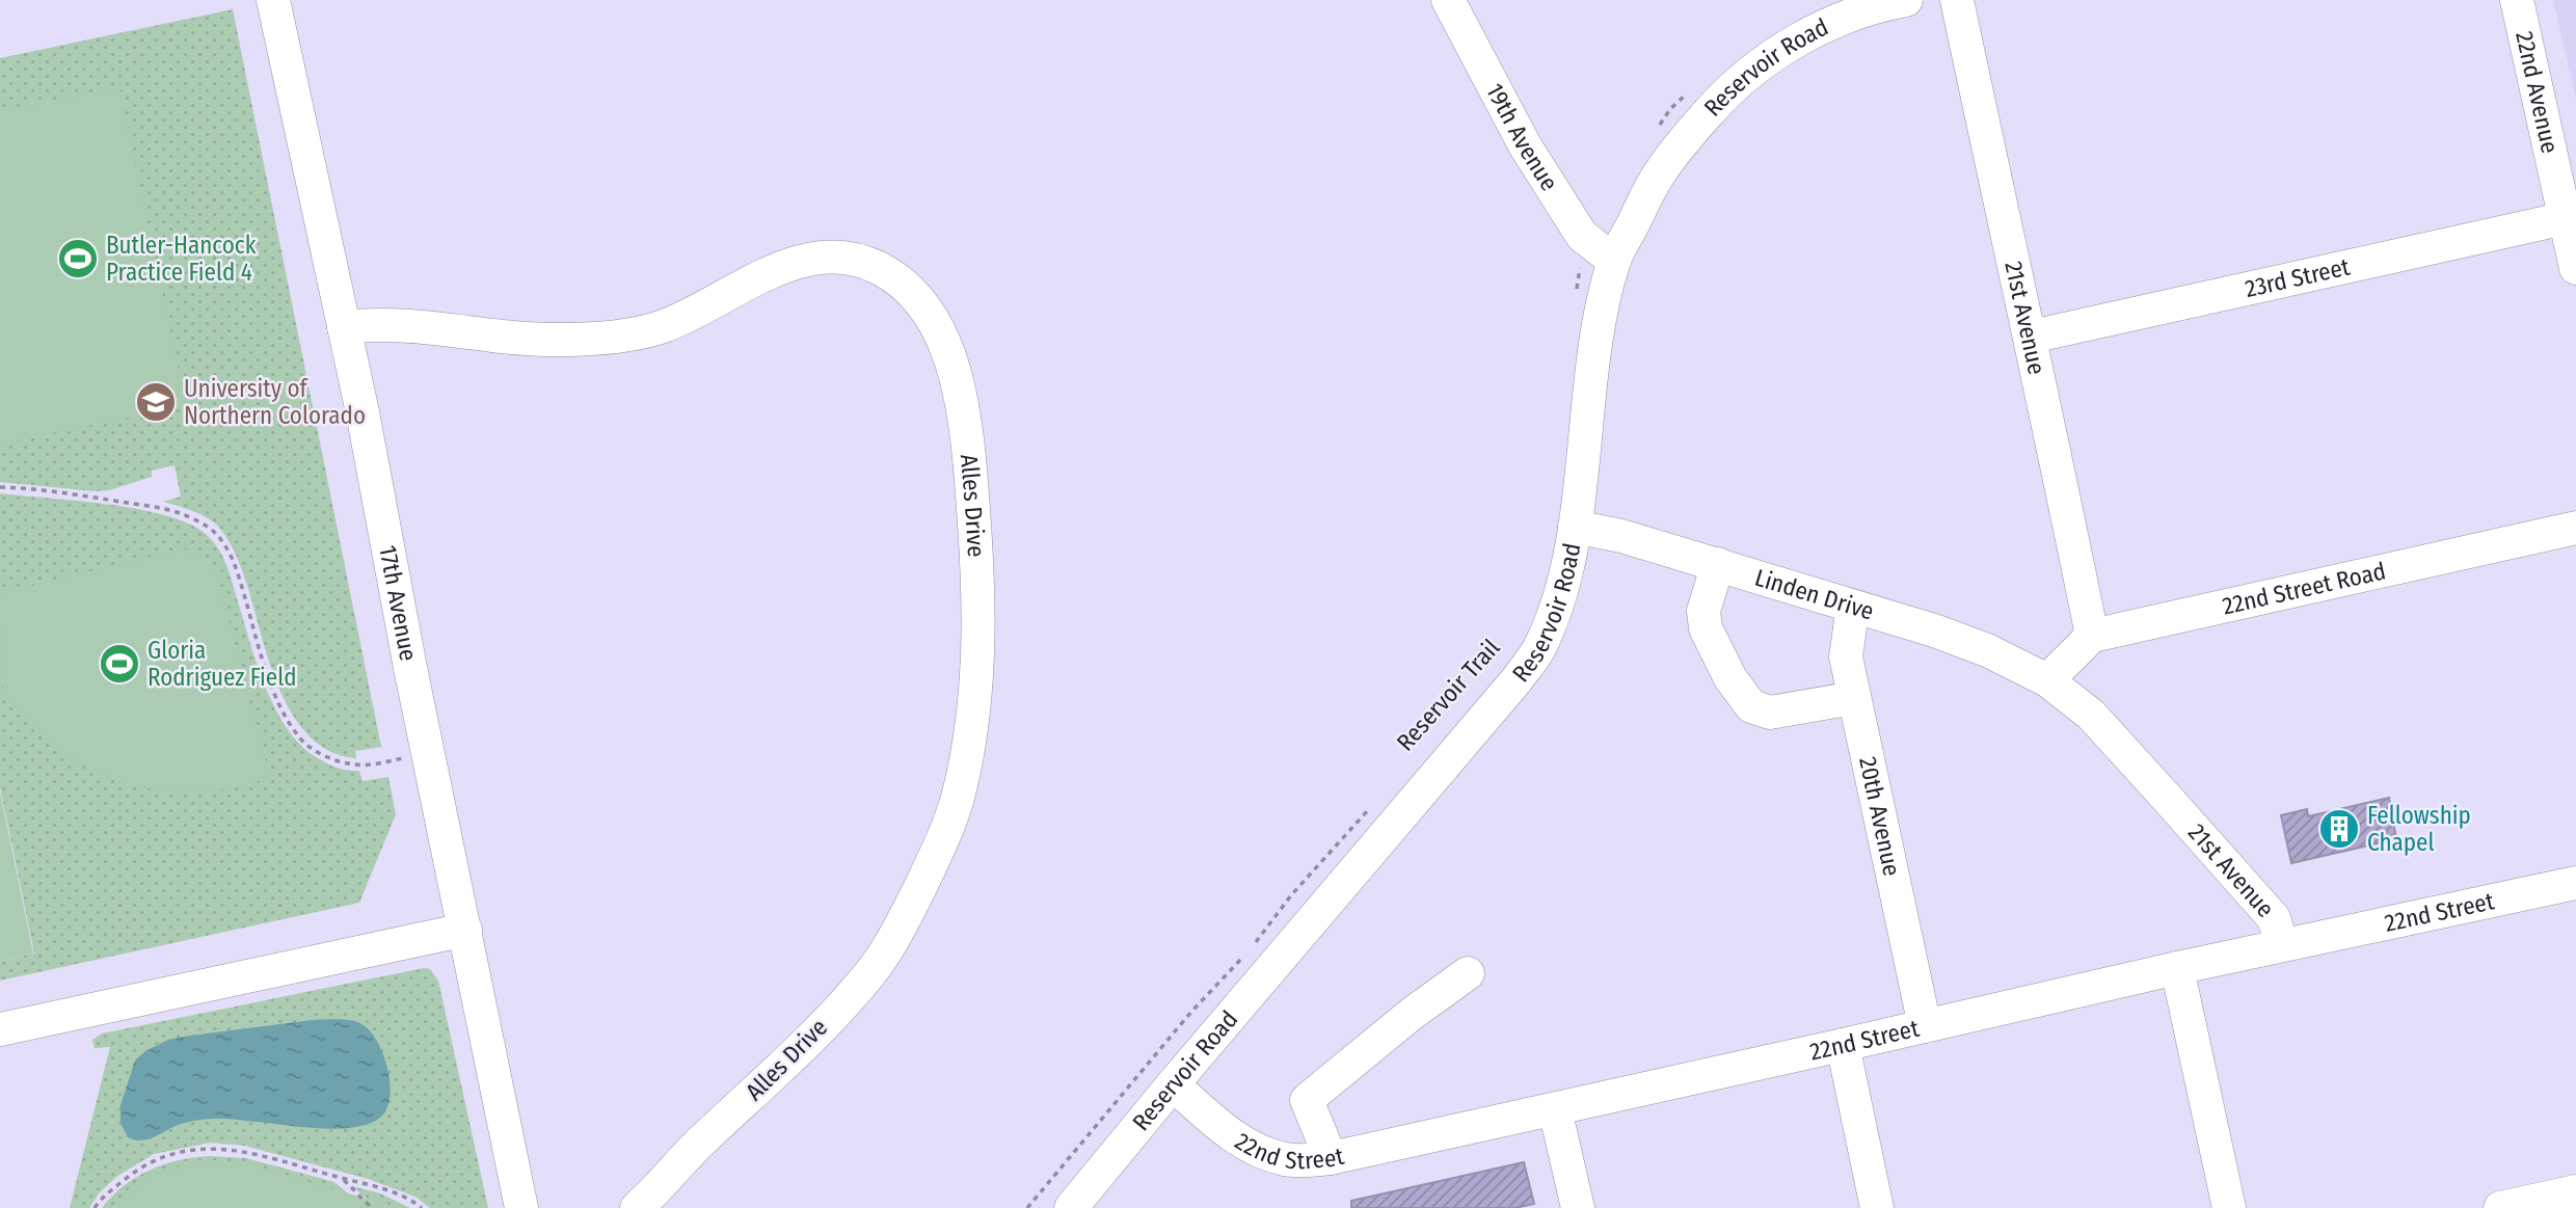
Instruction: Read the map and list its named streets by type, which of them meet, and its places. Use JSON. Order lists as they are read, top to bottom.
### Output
{
  "streets": {
    "street": [
      "Reservoir Road",
      "22nd Avenue",
      "19th Avenue",
      "23rd Street",
      "21st Avenue",
      "Alles Drive",
      "22nd Street Road",
      "Linden Drive",
      "17th Avenue",
      "20th Avenue",
      "22nd Street"
    ]
  },
  "crossings": [
    ["Reservoir Road", "19th Avenue"],
    ["Reservoir Road", "Linden Drive"],
    ["Reservoir Road", "22nd Street"],
    ["22nd Avenue", "23rd Street"],
    ["23rd Street", "21st Avenue"],
    ["21st Avenue", "22nd Street Road"],
    ["21st Avenue", "Linden Drive"],
    ["21st Avenue", "22nd Street"],
    ["Alles Drive", "17th Avenue"],
    ["Linden Drive", "20th Avenue"],
    ["20th Avenue", "22nd Street"]
  ],
  "places": {
    "sports": ["Butler-Hancock Practice Field 4", "Gloria Rodriguez Field"],
    "school or university": ["University of Northern Colorado"],
    "building": ["Fellowship Chapel"]
  }
}
